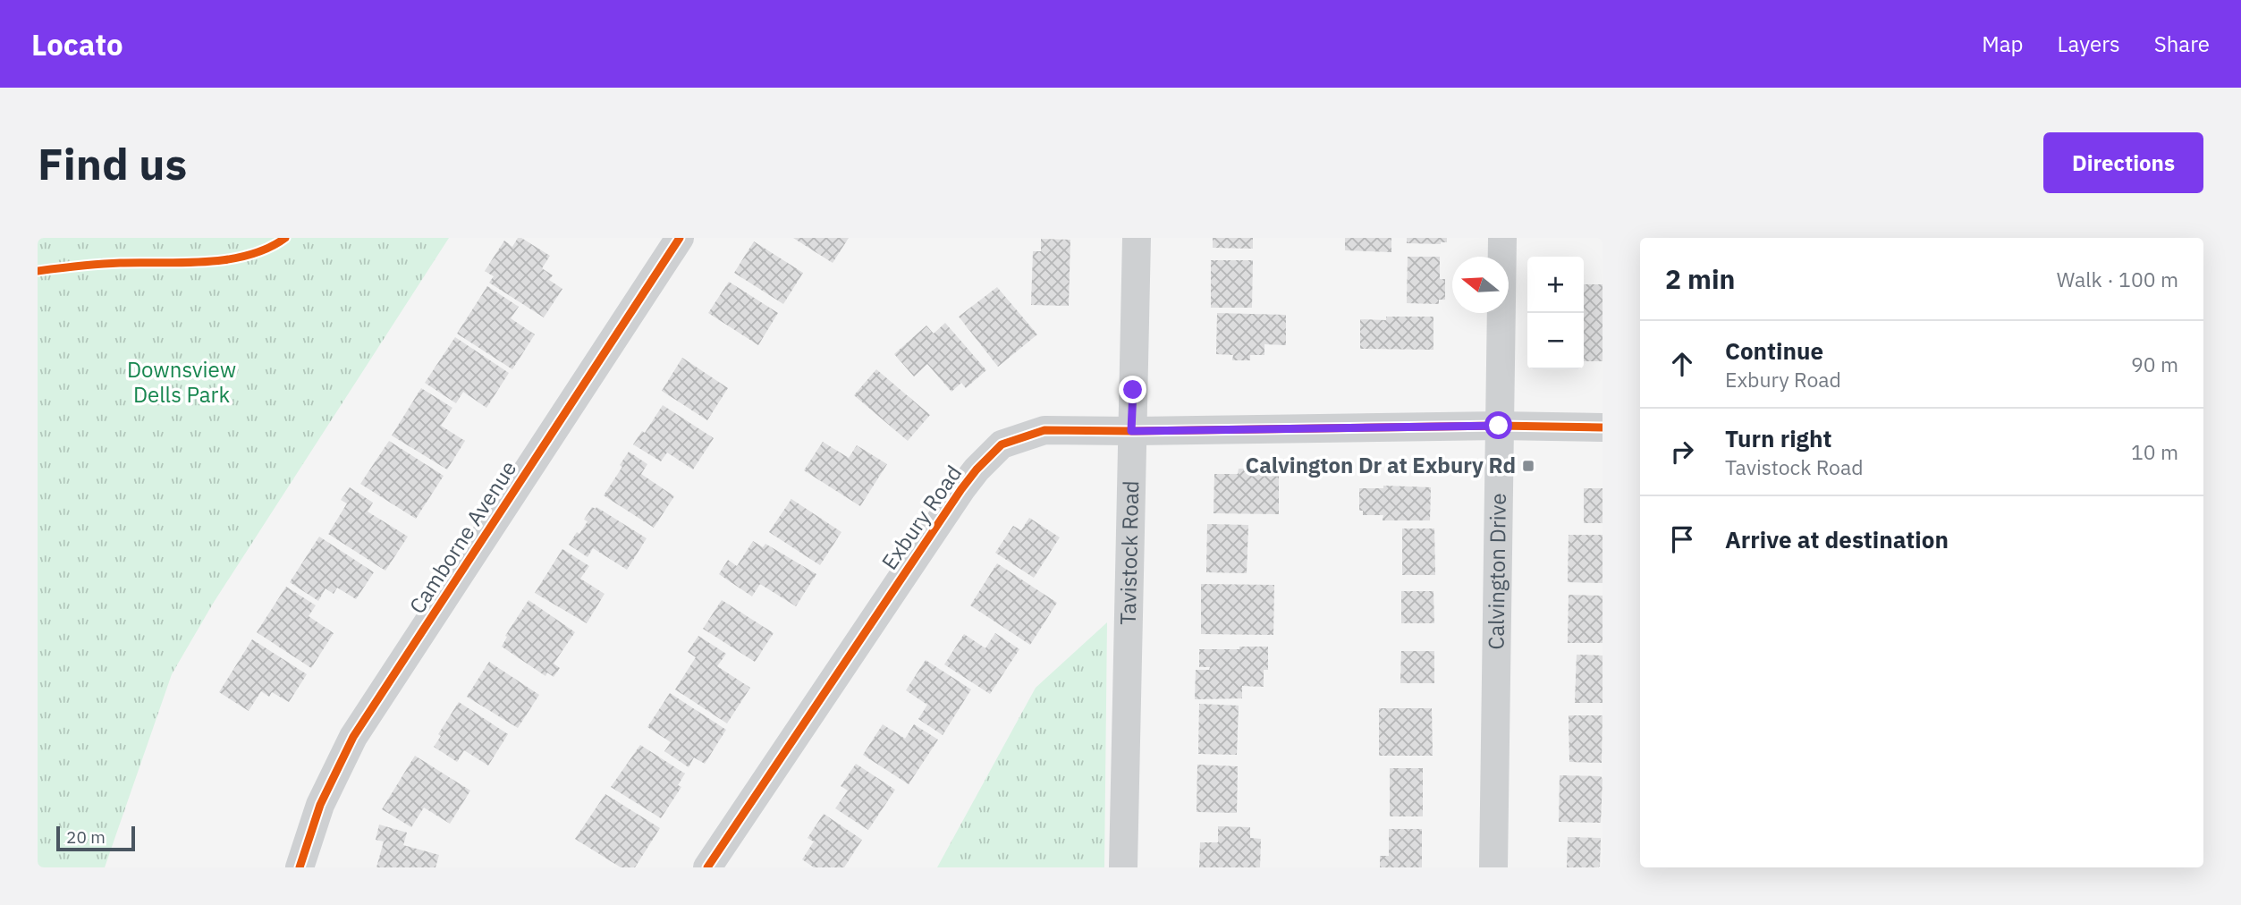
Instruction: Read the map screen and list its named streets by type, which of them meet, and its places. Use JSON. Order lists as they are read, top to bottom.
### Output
{
  "streets": {
    "street": [
      "Exbury Road",
      "Camborne Avenue",
      "Tavistock Road",
      "Calvington Drive"
    ]
  },
  "crossings": [
    ["Exbury Road", "Tavistock Road"],
    ["Exbury Road", "Calvington Drive"]
  ],
  "parks": ["Downsview Dells Park"],
  "places": {
    "transit": ["Calvington Dr at Exbury Rd"]
  },
  "scale_bar": "20 m",
  "north": "left",
  "page": {
    "header": "Locato",
    "nav": ["Map", "Layers", "Share"],
    "buttons": "Directions",
    "title": "Find us",
    "heading": ["2 min", "Walk · 100 m"],
    "map_buttons": ["+", "−"],
    "list": [
      ["Continue", "Exbury Road", "90 m"],
      ["Turn right", "Tavistock Road", "10 m"],
      "Arrive at destination"
    ],
    "scale": "20 m"
  }
}
